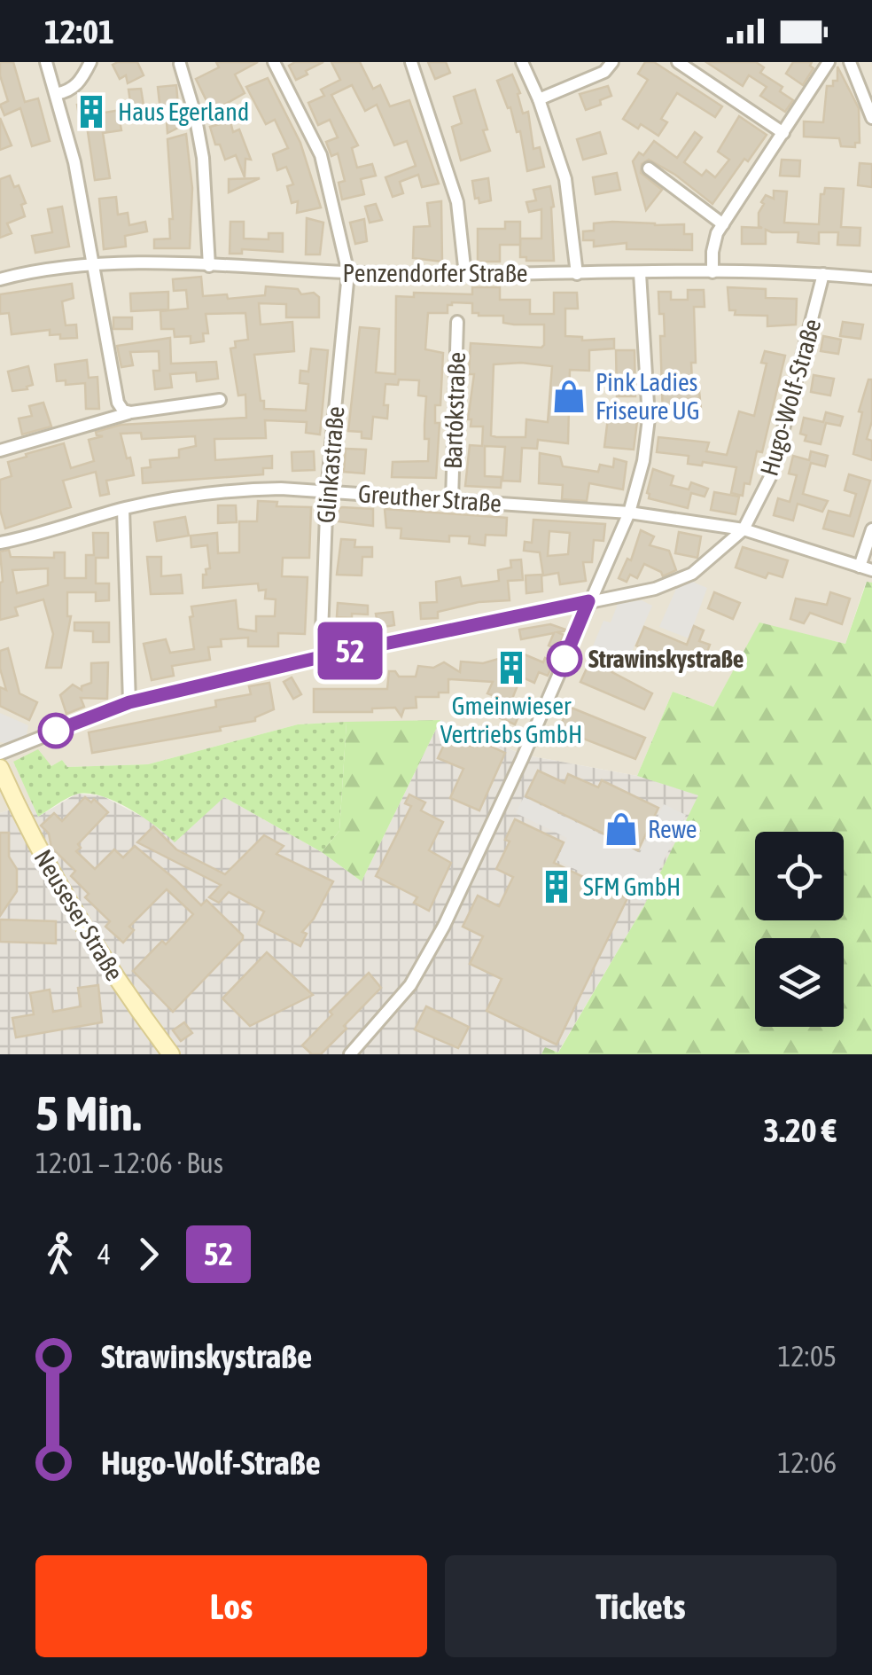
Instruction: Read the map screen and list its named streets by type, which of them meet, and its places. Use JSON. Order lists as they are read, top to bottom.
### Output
{
  "streets": {
    "main road": ["Neuseser Straße"],
    "street": [
      "Penzendorfer Straße",
      "Hugo-Wolf-Straße",
      "Bartókstraße",
      "Glinkastraße",
      "Greuther Straße"
    ]
  },
  "crossings": [
    ["Penzendorfer Straße", "Hugo-Wolf-Straße"],
    ["Penzendorfer Straße", "Glinkastraße"],
    ["Hugo-Wolf-Straße", "Glinkastraße"],
    ["Hugo-Wolf-Straße", "Greuther Straße"],
    ["Bartókstraße", "Greuther Straße"],
    ["Glinkastraße", "Greuther Straße"]
  ],
  "places": {
    "building": ["Haus Egerland", "Gmeinwieser Vertriebs GmbH", "SFM GmbH"],
    "shop": ["Pink Ladies Friseure UG", "Rewe"],
    "other": ["Strawinskystraße"]
  },
  "lines": ["bus line 52"],
  "page": {
    "status": "12:01",
    "on_map": "52",
    "heading": ["5 Min.", "12:01 – 12:06 · Bus", "3.20 €"],
    "legs": ["4", "52"],
    "list": [
      {
        "name": "Strawinskystraße",
        "value": "12:05"
      },
      {
        "name": "Hugo-Wolf-Straße",
        "value": "12:06"
      }
    ],
    "buttons": ["Los", "Tickets"]
  }
}
